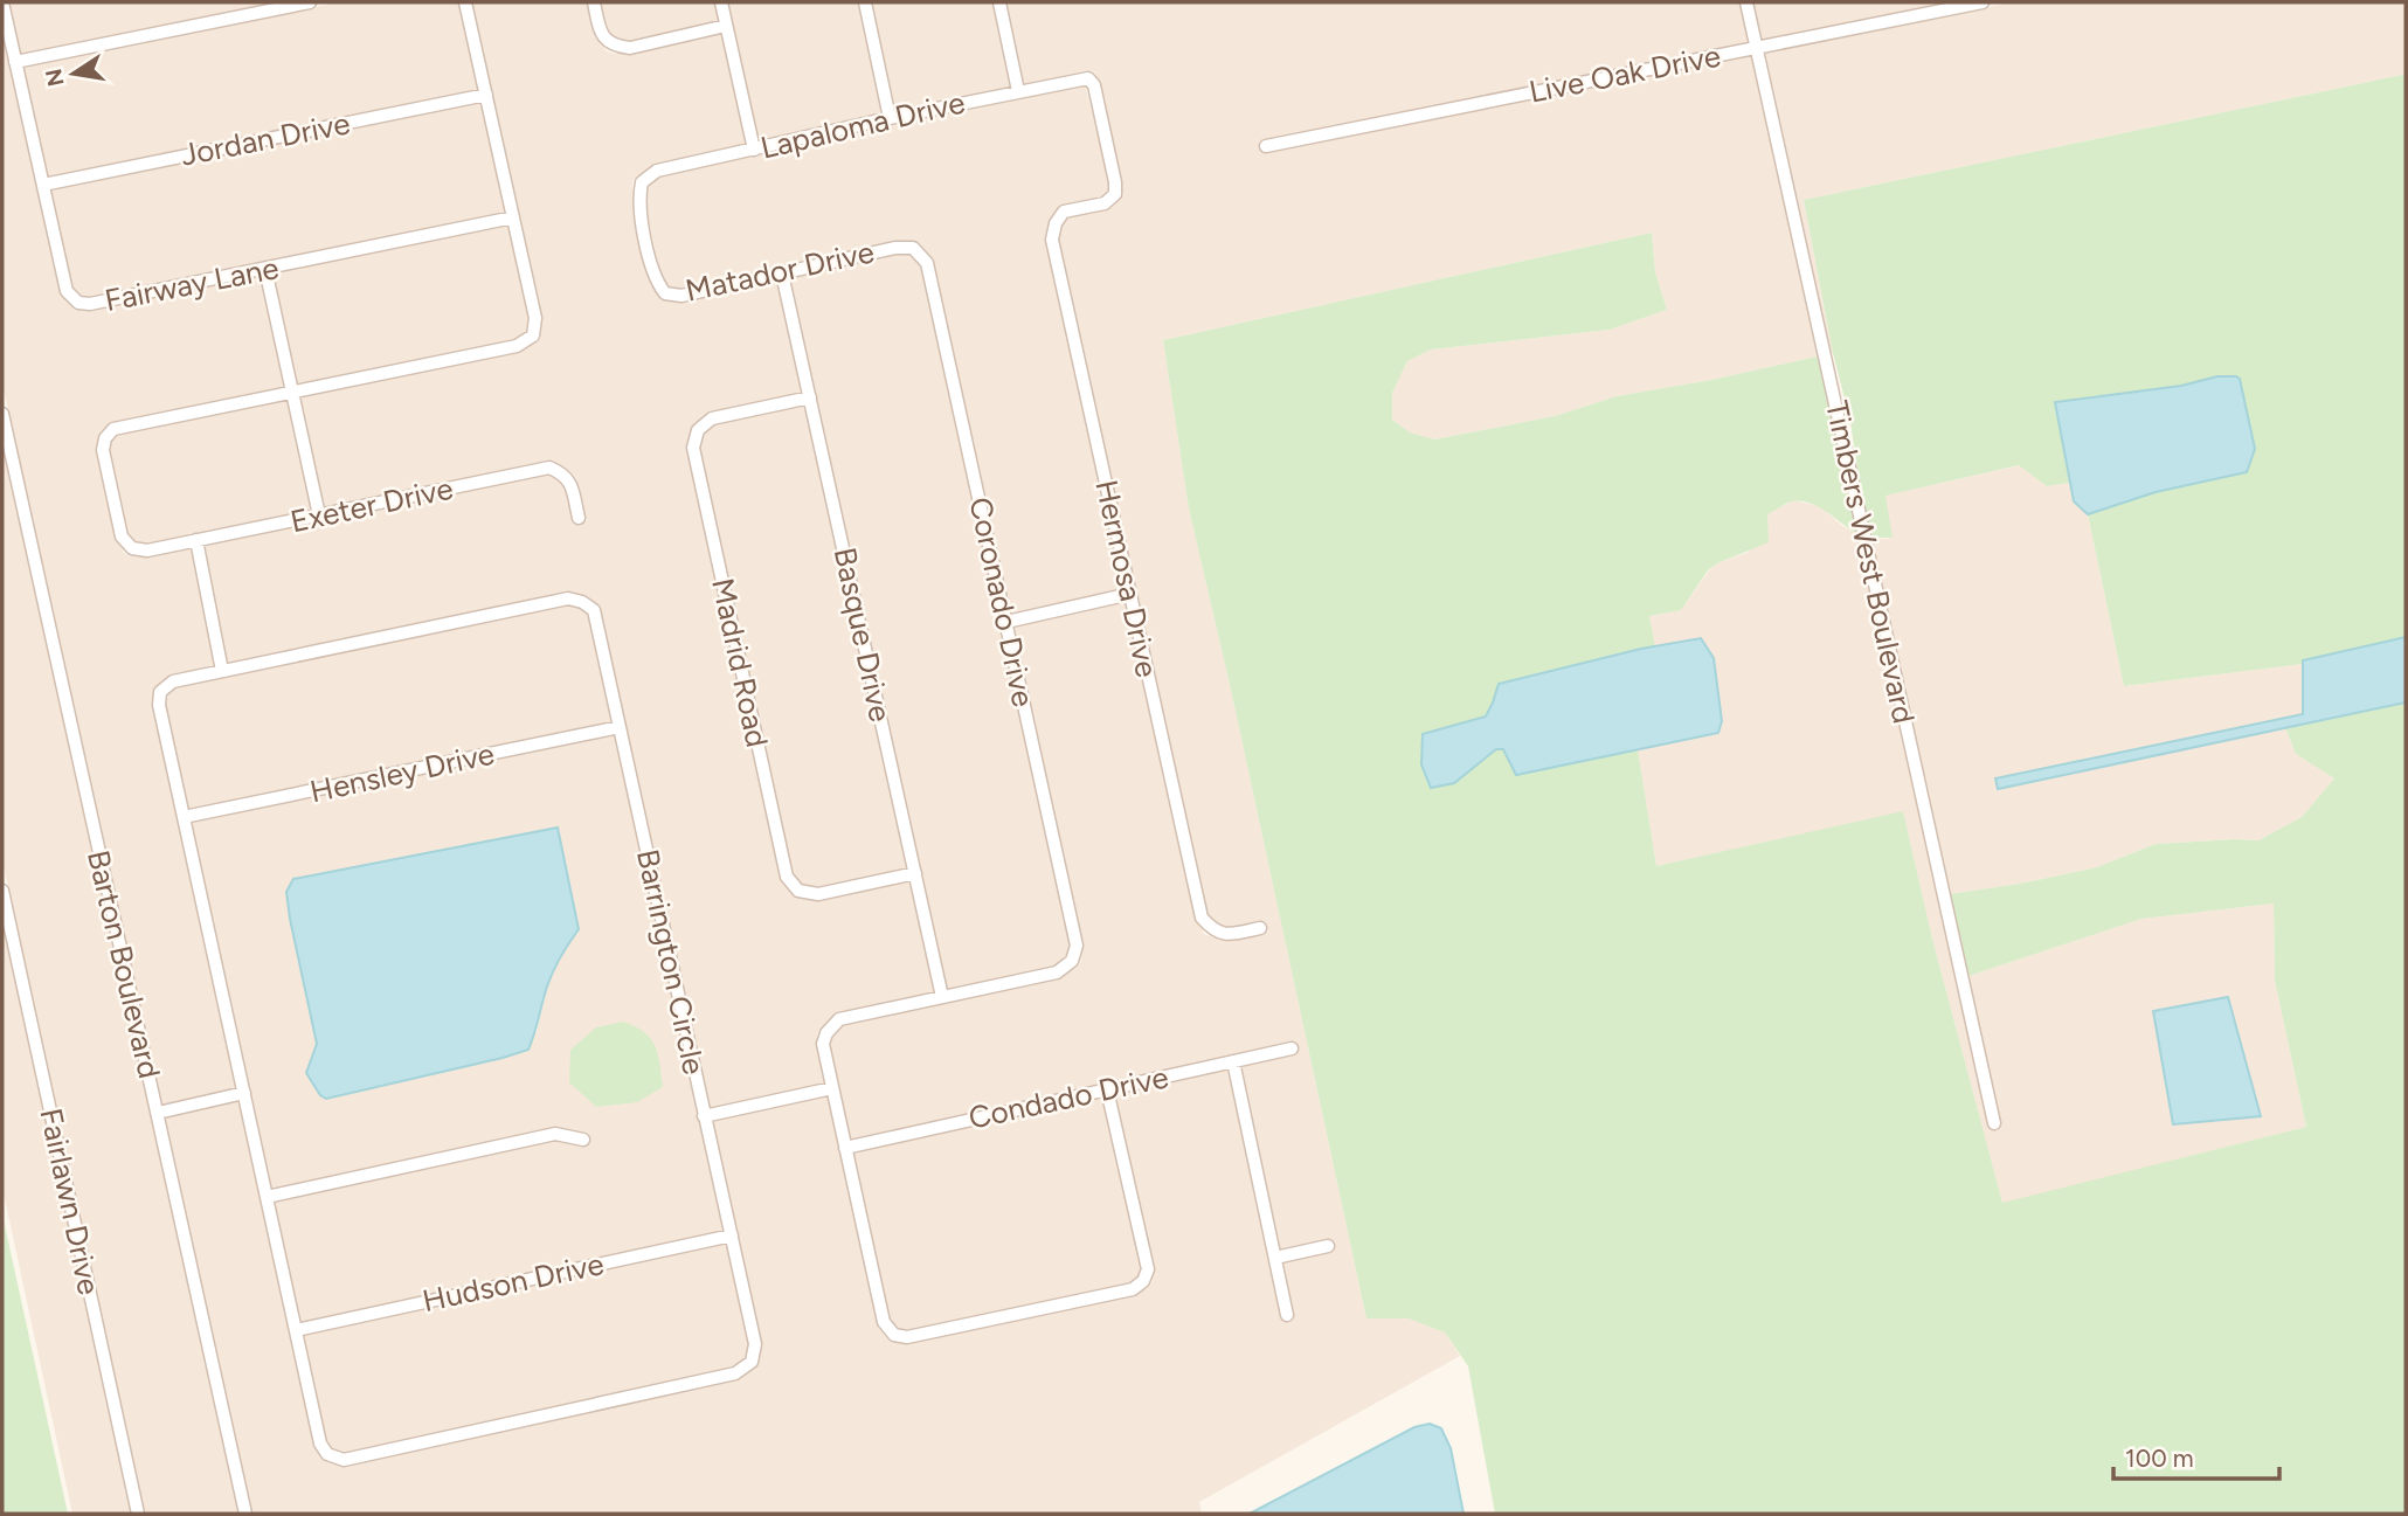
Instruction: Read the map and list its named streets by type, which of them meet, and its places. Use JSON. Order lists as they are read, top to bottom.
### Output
{
  "streets": {
    "street": [
      "Live Oak Drive",
      "Lapaloma Drive",
      "Jordan Drive",
      "Matador Drive",
      "Fairway Lane",
      "Exeter Drive",
      "Timbers West Boulevard",
      "Hermosa Drive",
      "Coronado Drive",
      "Basque Drive",
      "Madrid Road",
      "Hensley Drive",
      "Barrington Circle",
      "Barton Boulevard",
      "Condado Drive",
      "Fairlawn Drive",
      "Hudson Drive"
    ]
  },
  "crossings": [
    ["Live Oak Drive", "Timbers West Boulevard"],
    ["Lapaloma Drive", "Matador Drive"],
    ["Lapaloma Drive", "Hermosa Drive"],
    ["Jordan Drive", "Fairway Lane"],
    ["Matador Drive", "Coronado Drive"],
    ["Matador Drive", "Basque Drive"],
    ["Coronado Drive", "Basque Drive"],
    ["Basque Drive", "Madrid Road"],
    ["Hensley Drive", "Barrington Circle"],
    ["Barrington Circle", "Hudson Drive"]
  ],
  "scale_bar": "100 m",
  "north": "left"
}
